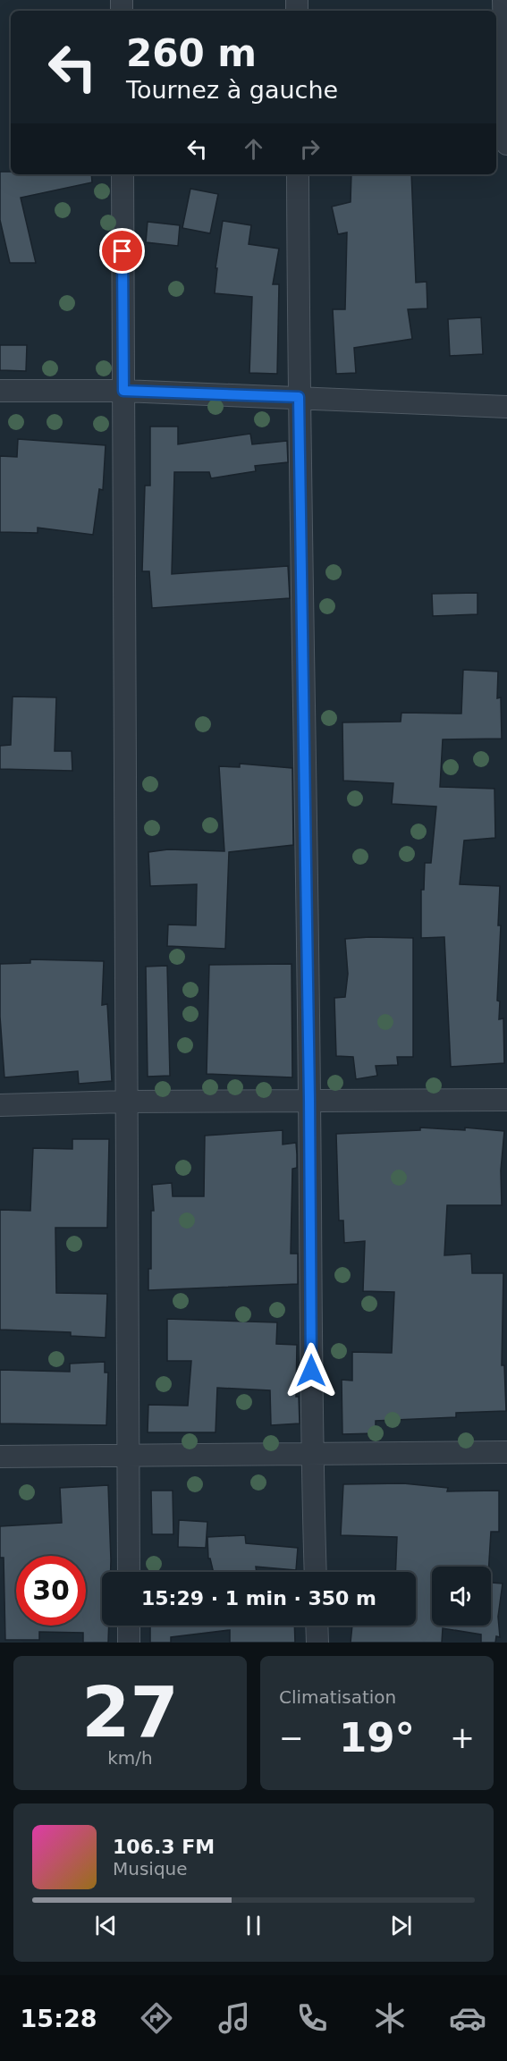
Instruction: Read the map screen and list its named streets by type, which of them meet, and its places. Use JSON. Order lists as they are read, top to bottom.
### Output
{
  "page": {
    "turn": ["260 m", "Tournez à gauche"],
    "limit": "30",
    "trip": "15:29 · 1 min · 350 m",
    "tile": [
      ["27", "km/h"],
      "Climatisation"
    ],
    "heat": ["−", "19°", "+"],
    "song": ["106.3 FM", "Musique"],
    "tabs": "15:28"
  }
}
